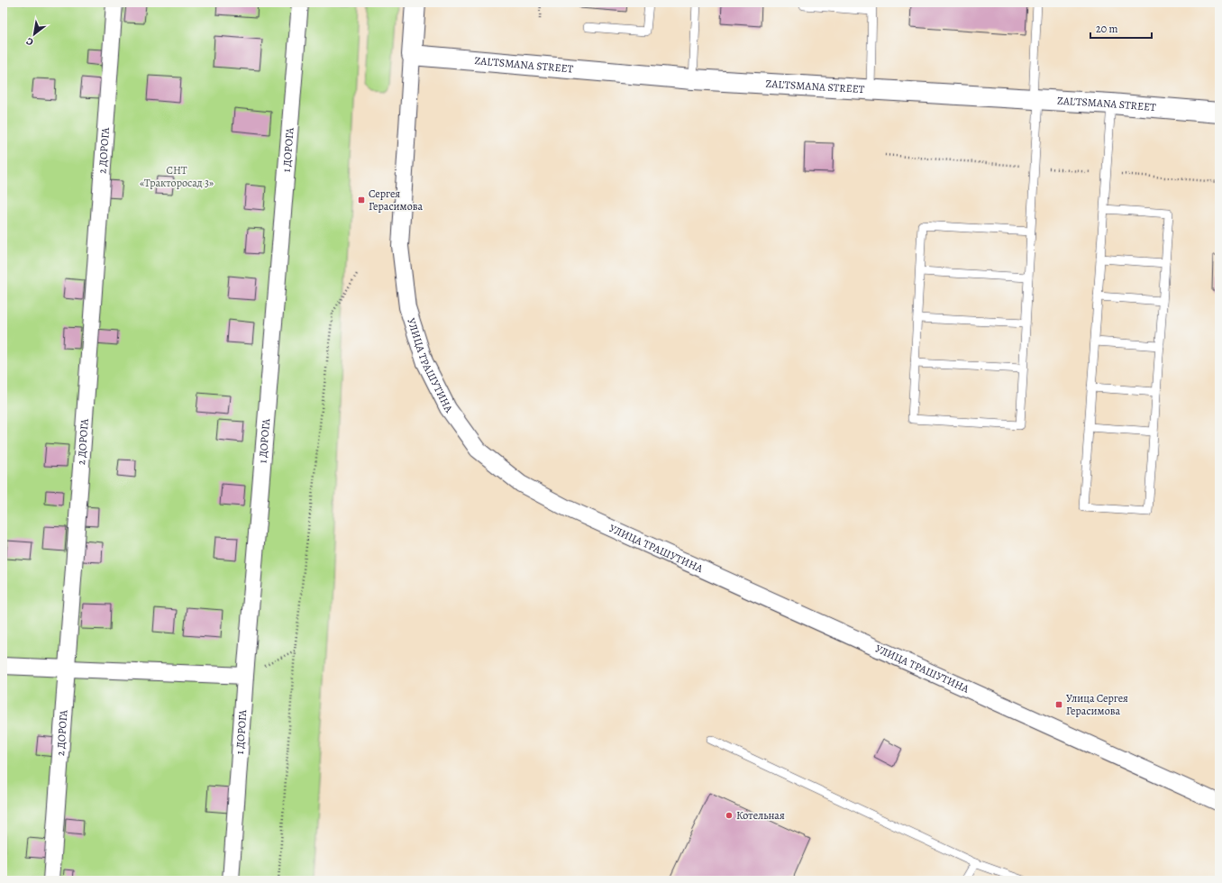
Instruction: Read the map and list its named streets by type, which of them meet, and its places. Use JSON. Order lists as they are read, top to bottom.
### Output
{
  "streets": {
    "street": [
      "ZAL'TSMANA STREET",
      "2 ДОРОГА",
      "1 ДОРОГА",
      "УЛИЦА ТРАШУТИНА"
    ]
  },
  "crossings": [
    ["ZAL'TSMANA STREET", "УЛИЦА ТРАШУТИНА"]
  ],
  "parks": ["СНТ «Тракторосад 3»"],
  "places": {
    "transit": ["Сергея Герасимова", "Улица Сергея Герасимова"],
    "other": ["Котельная"]
  },
  "scale_bar": "20 m",
  "north": "bottom left"
}
